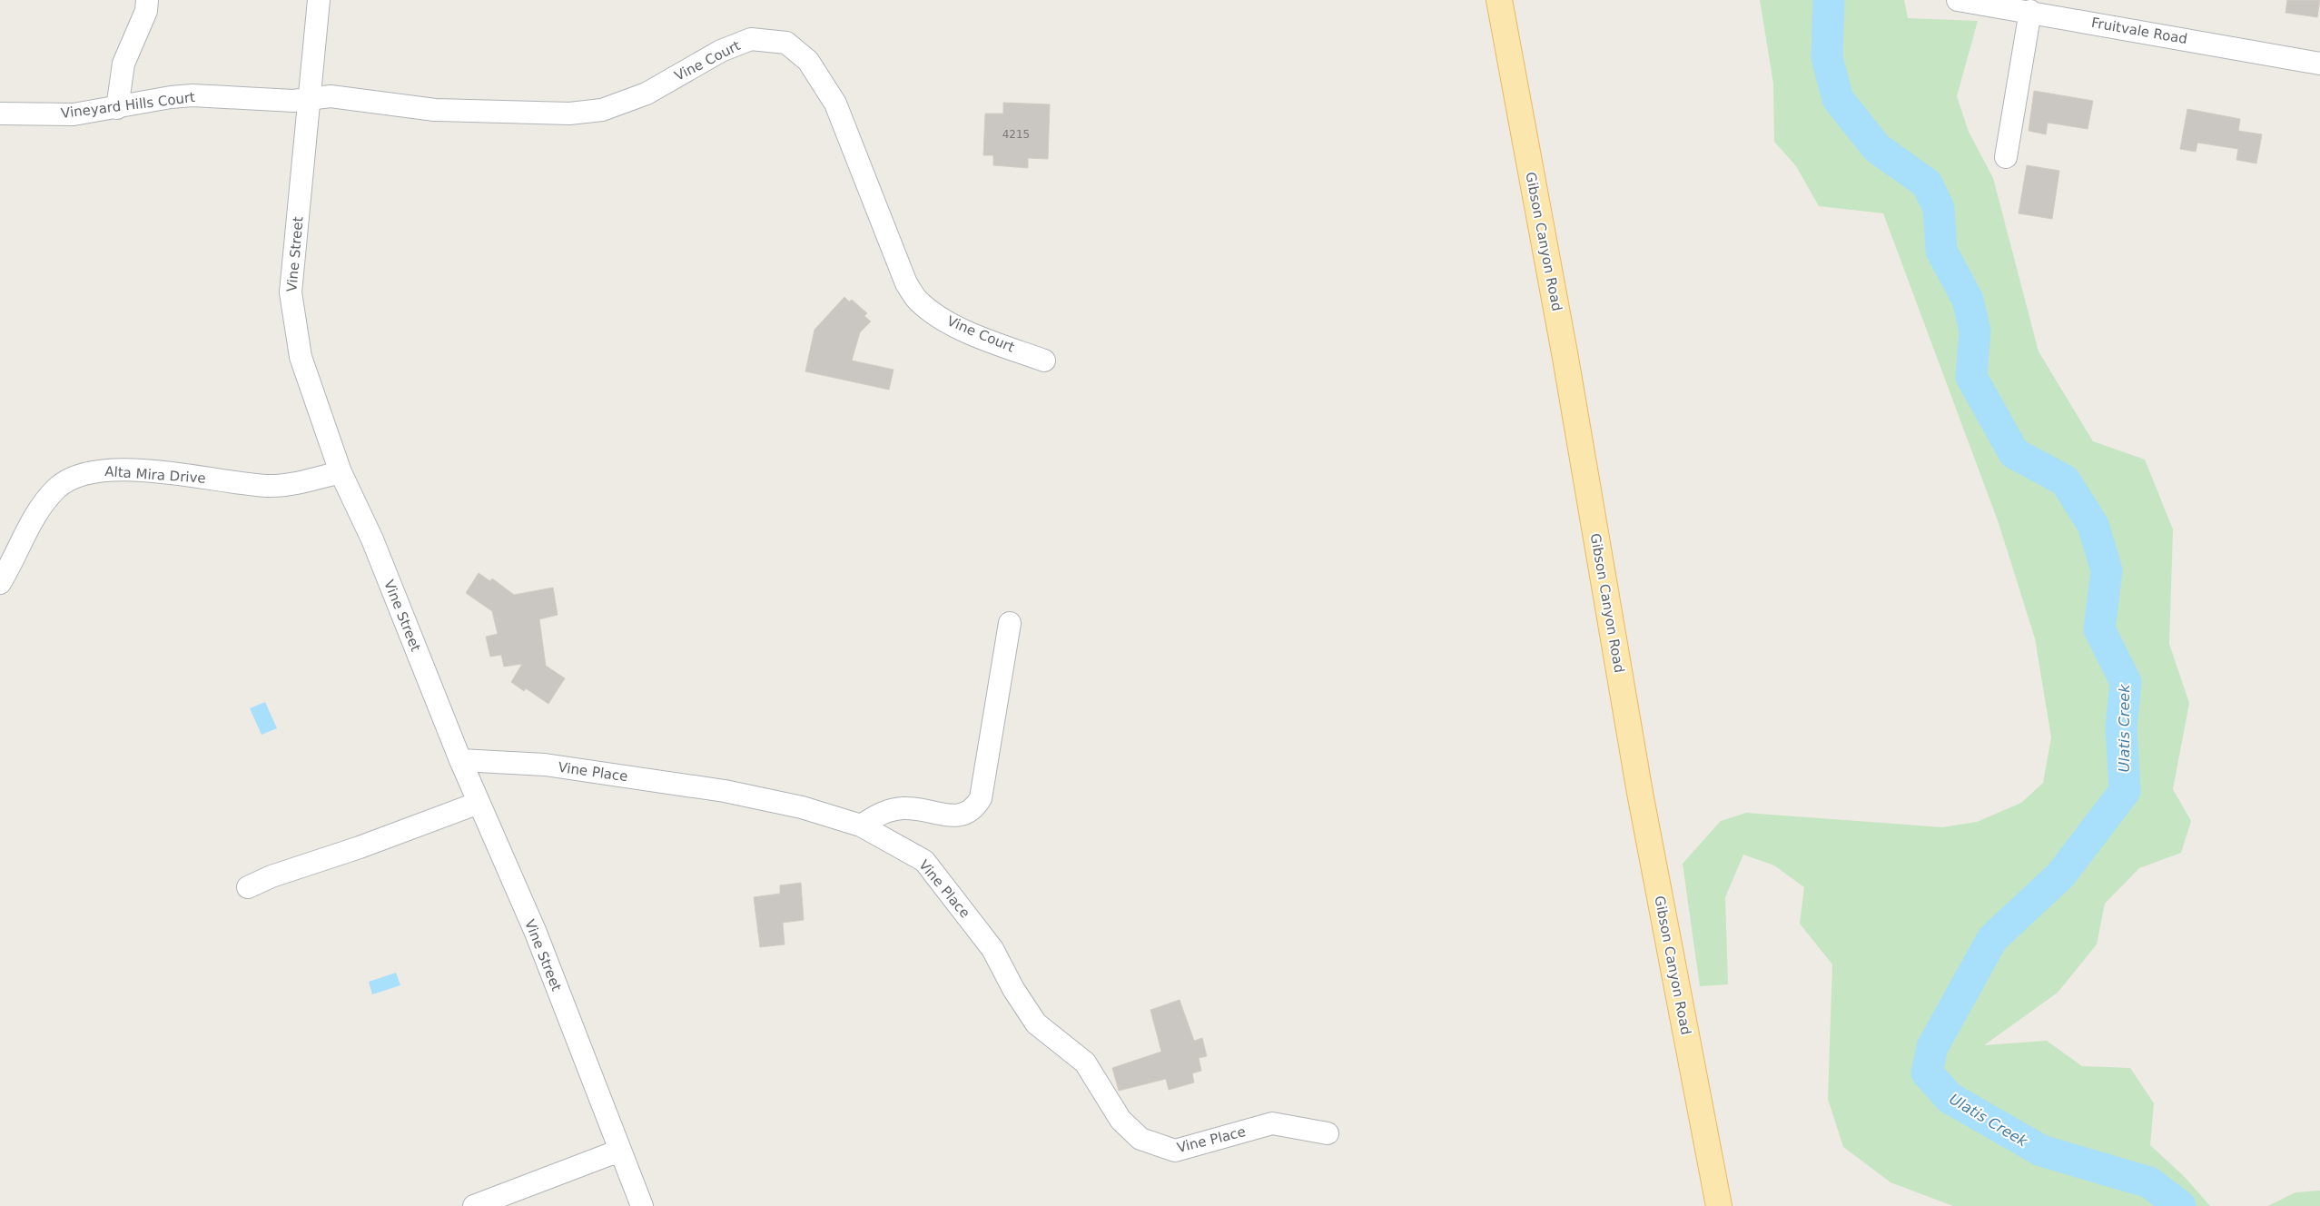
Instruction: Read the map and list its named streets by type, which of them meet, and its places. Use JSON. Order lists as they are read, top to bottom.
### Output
{
  "streets": {
    "main road": ["Gibson Canyon Road"],
    "street": [
      "Fruitvale Road",
      "Vine Court",
      "Vineyard Hills Court",
      "Vine Street",
      "Alta Mira Drive",
      "Vine Place"
    ]
  },
  "crossings": [
    ["Vine Court", "Vineyard Hills Court"],
    ["Vine Court", "Vine Street"],
    ["Vineyard Hills Court", "Vine Street"],
    ["Vine Street", "Alta Mira Drive"],
    ["Vine Street", "Vine Place"]
  ],
  "water": ["Ulatis Creek"],
  "house_numbers": ["4215"]
}
